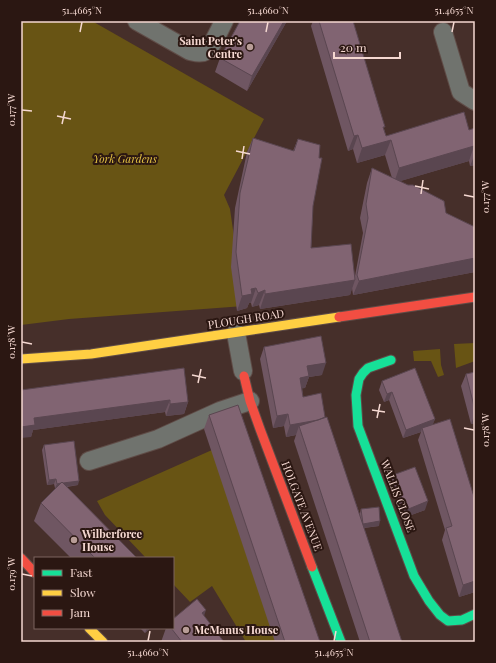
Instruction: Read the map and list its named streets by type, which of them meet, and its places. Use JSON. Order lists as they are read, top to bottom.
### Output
{
  "streets": {
    "main road": ["PLOUGH ROAD", "WALLIS CLOSE", "HOLGATE AVENUE"]
  },
  "parks": ["York Gardens"],
  "places": ["Saint Peter's Centre", "Wilberforce House", "McManus House"],
  "legend": ["Fast", "Slow", "Jam"],
  "scale_bar": "20 m",
  "coordinates": [
    "51.4665°N",
    "51.4660°N",
    "51.4655°N",
    "0.177°W",
    "0.178°W",
    "0.179°W"
  ]
}
